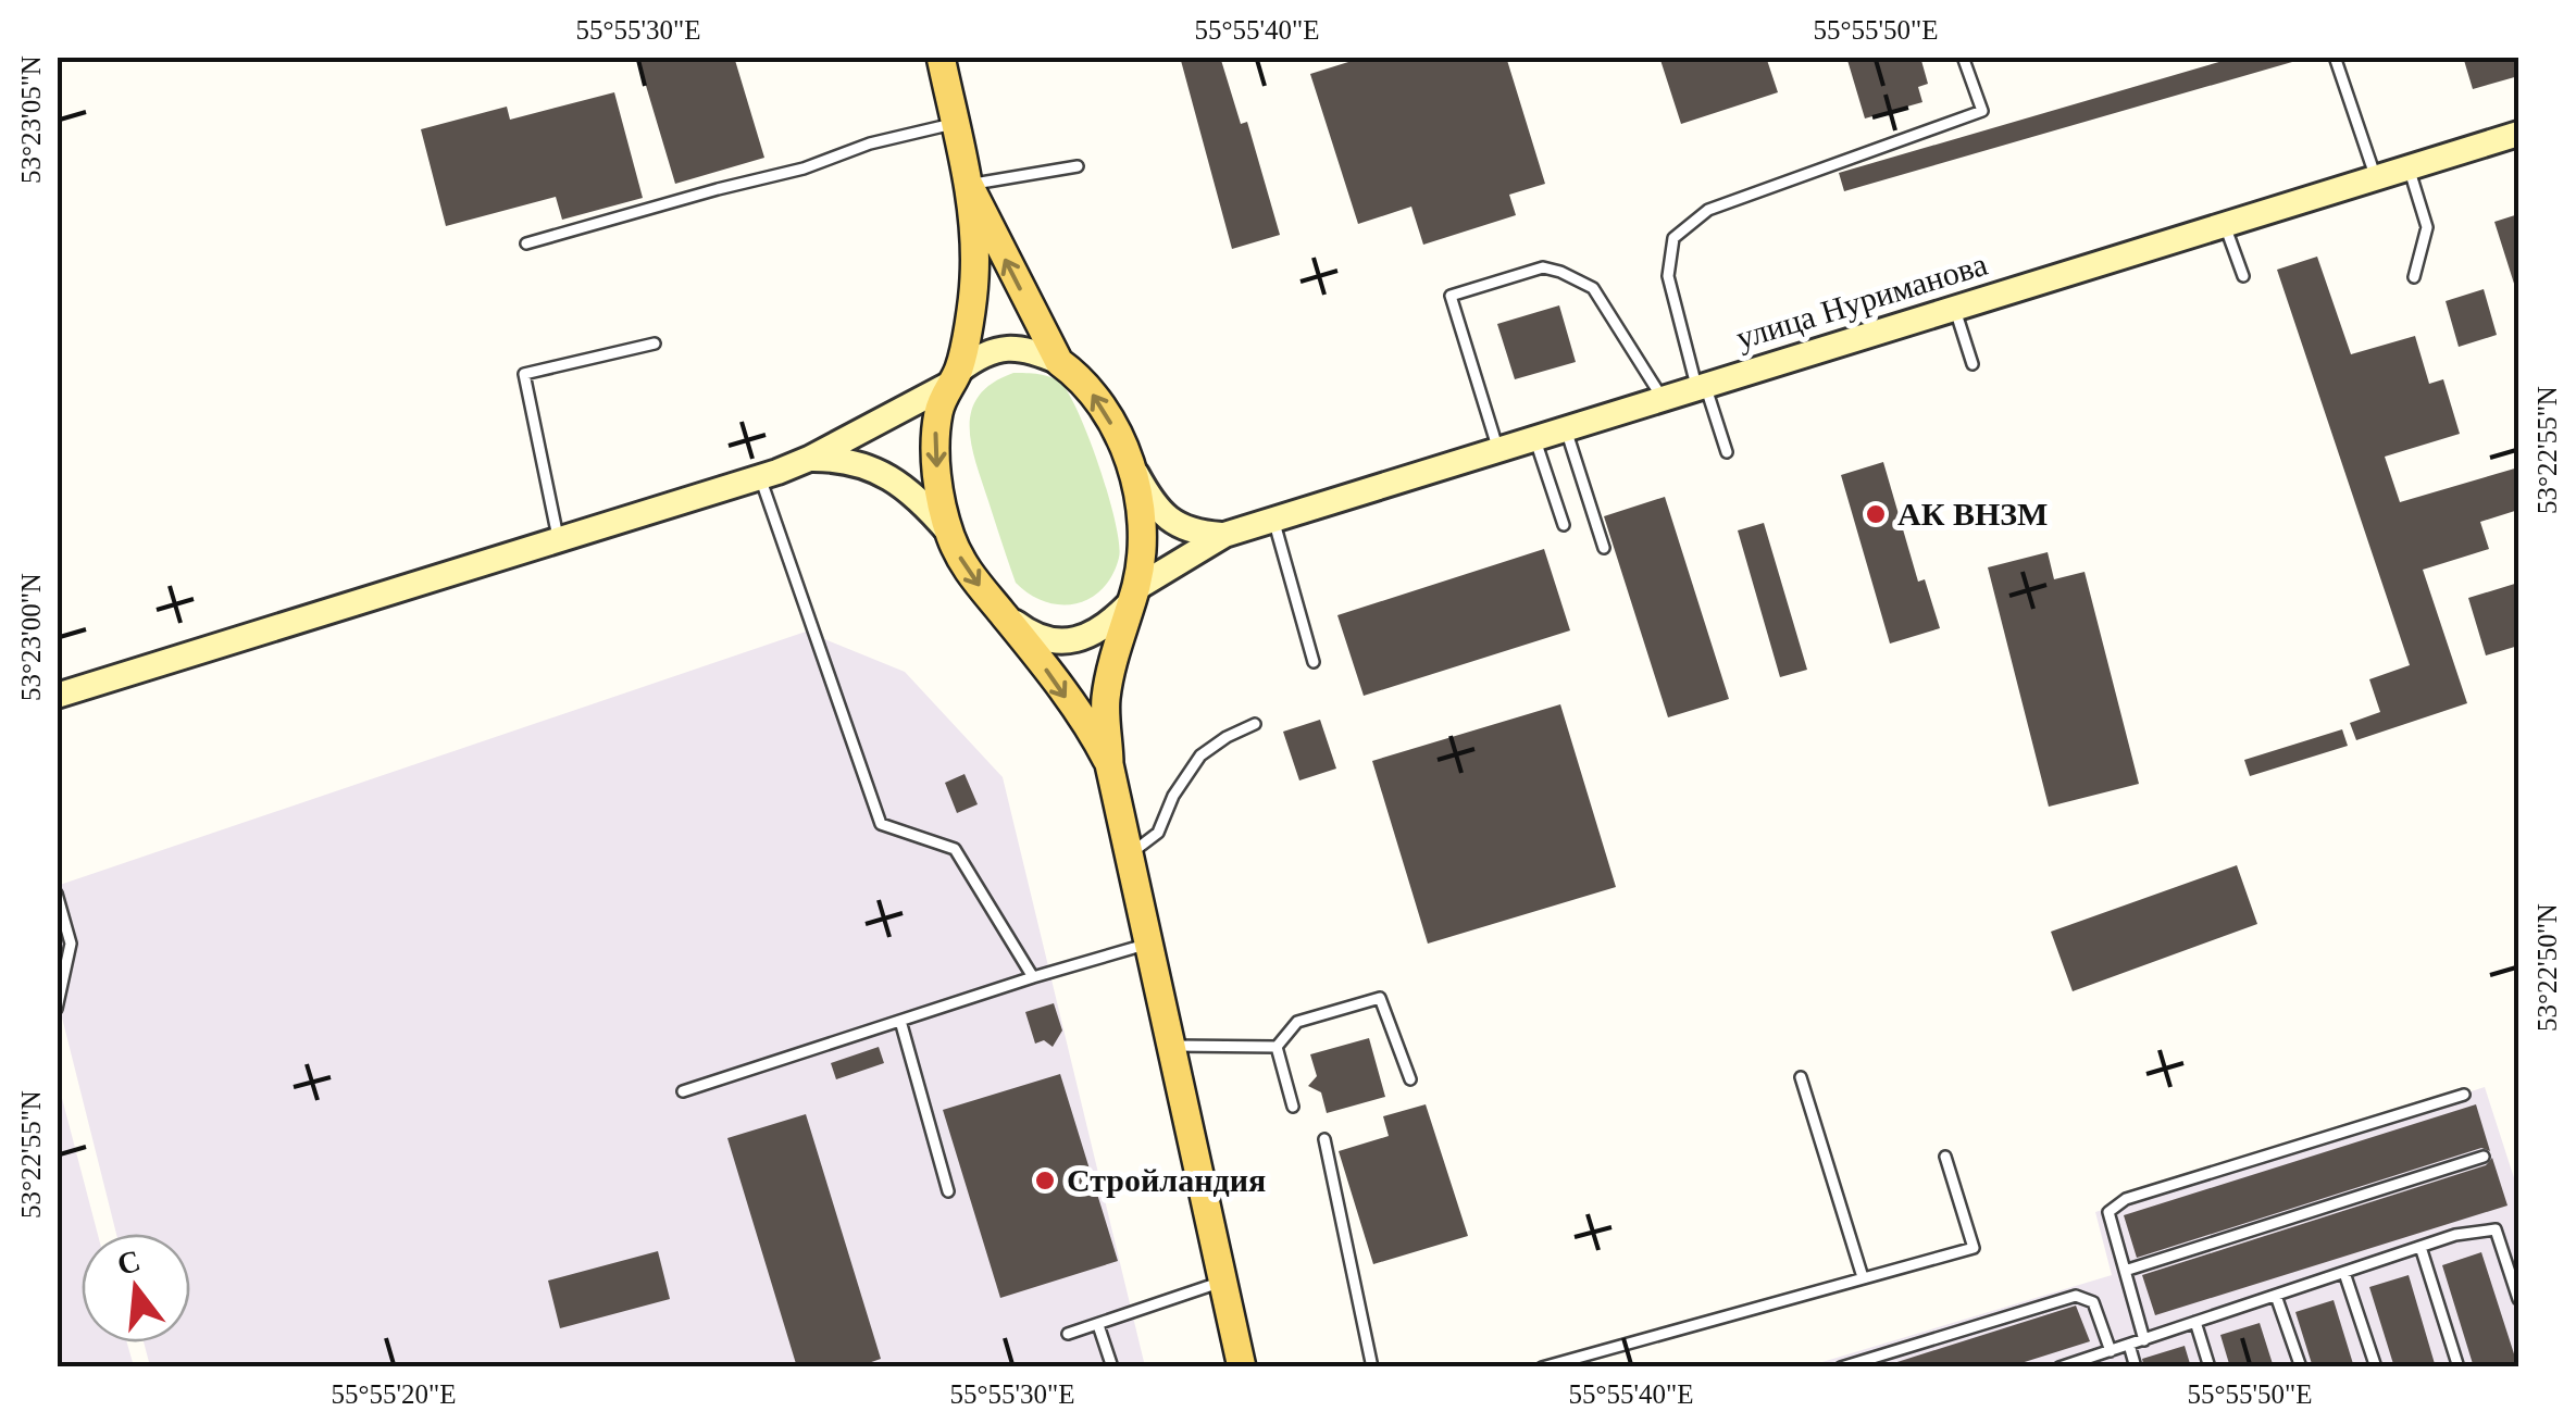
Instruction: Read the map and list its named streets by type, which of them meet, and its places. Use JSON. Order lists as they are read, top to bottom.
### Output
{
  "streets": {
    "main road": ["улица Нуриманова"]
  },
  "places": ["АК ВНЗМ", "Стройландия"],
  "north": "top",
  "coordinates": [
    "55°55'30\"E",
    "55°55'40\"E",
    "55°55'50\"E",
    "53°23'05\"N",
    "53°22'55\"N",
    "53°23'00\"N",
    "53°22'50\"N",
    "55°55'20\"E"
  ]
}
